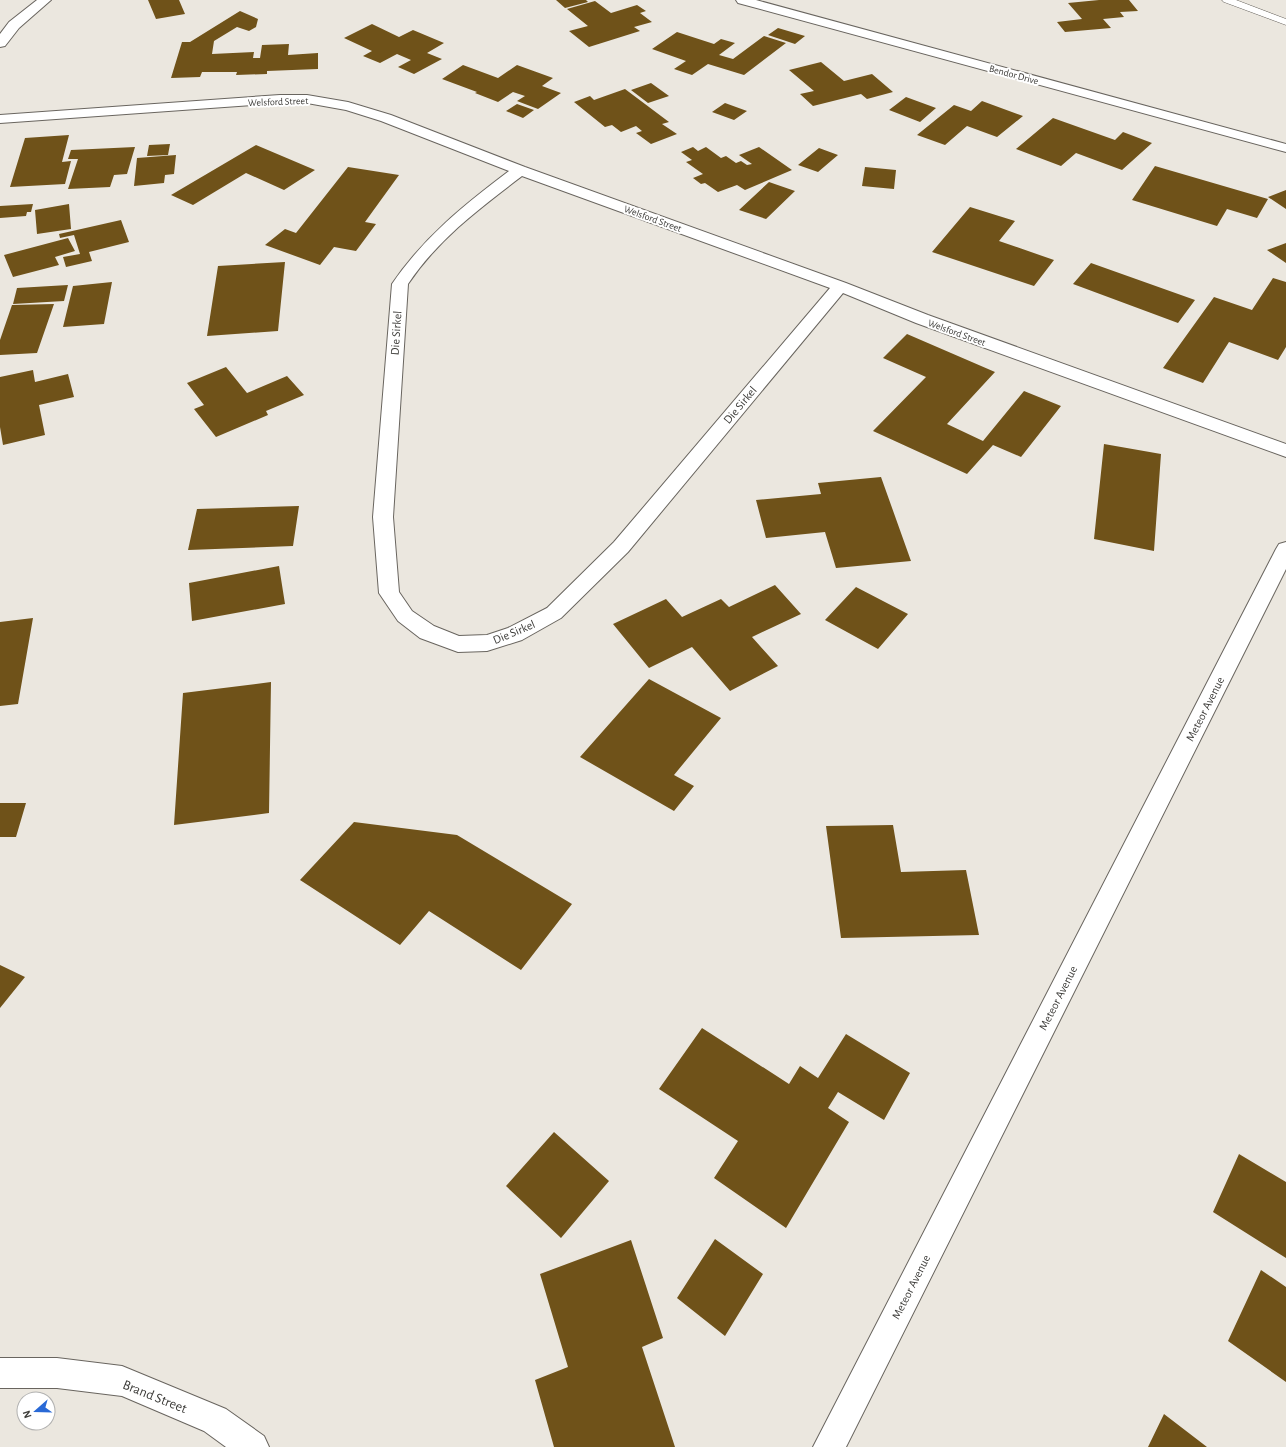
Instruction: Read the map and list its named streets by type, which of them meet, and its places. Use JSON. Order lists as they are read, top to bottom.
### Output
{
  "streets": {
    "street": [
      "Bendor Drive",
      "Welsford Street",
      "Die Sirkel",
      "Meteor Avenue",
      "Brand Street"
    ]
  },
  "crossings": [
    ["Welsford Street", "Die Sirkel"]
  ],
  "north": "left"
}
